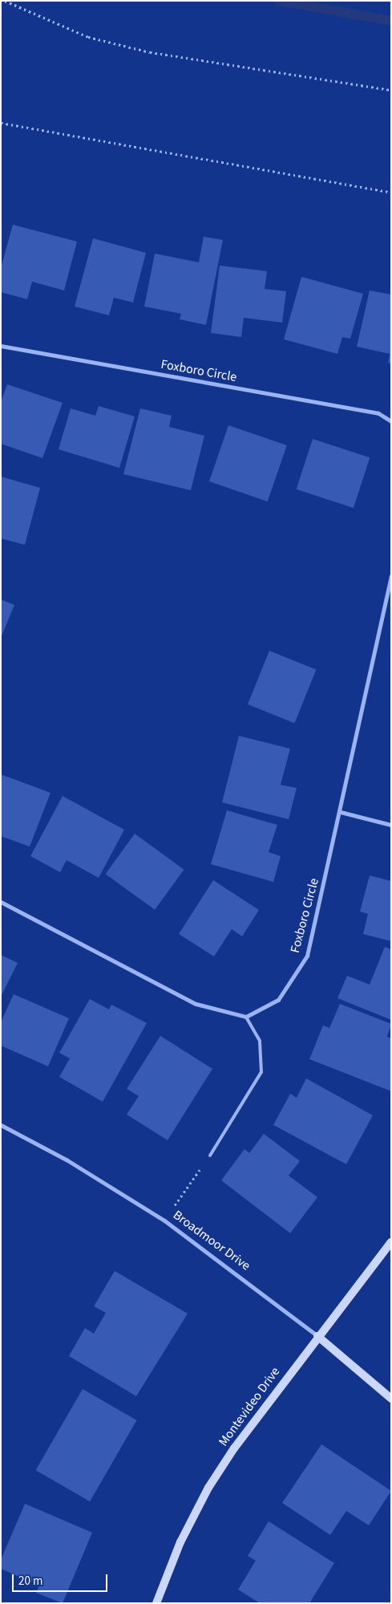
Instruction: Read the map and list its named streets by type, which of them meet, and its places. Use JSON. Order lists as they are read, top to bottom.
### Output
{
  "streets": {
    "street": ["Foxboro Circle", "Broadmoor Drive", "Montevideo Drive"]
  },
  "crossings": [
    ["Broadmoor Drive", "Montevideo Drive"]
  ],
  "scale_bar": "20 m"
}
